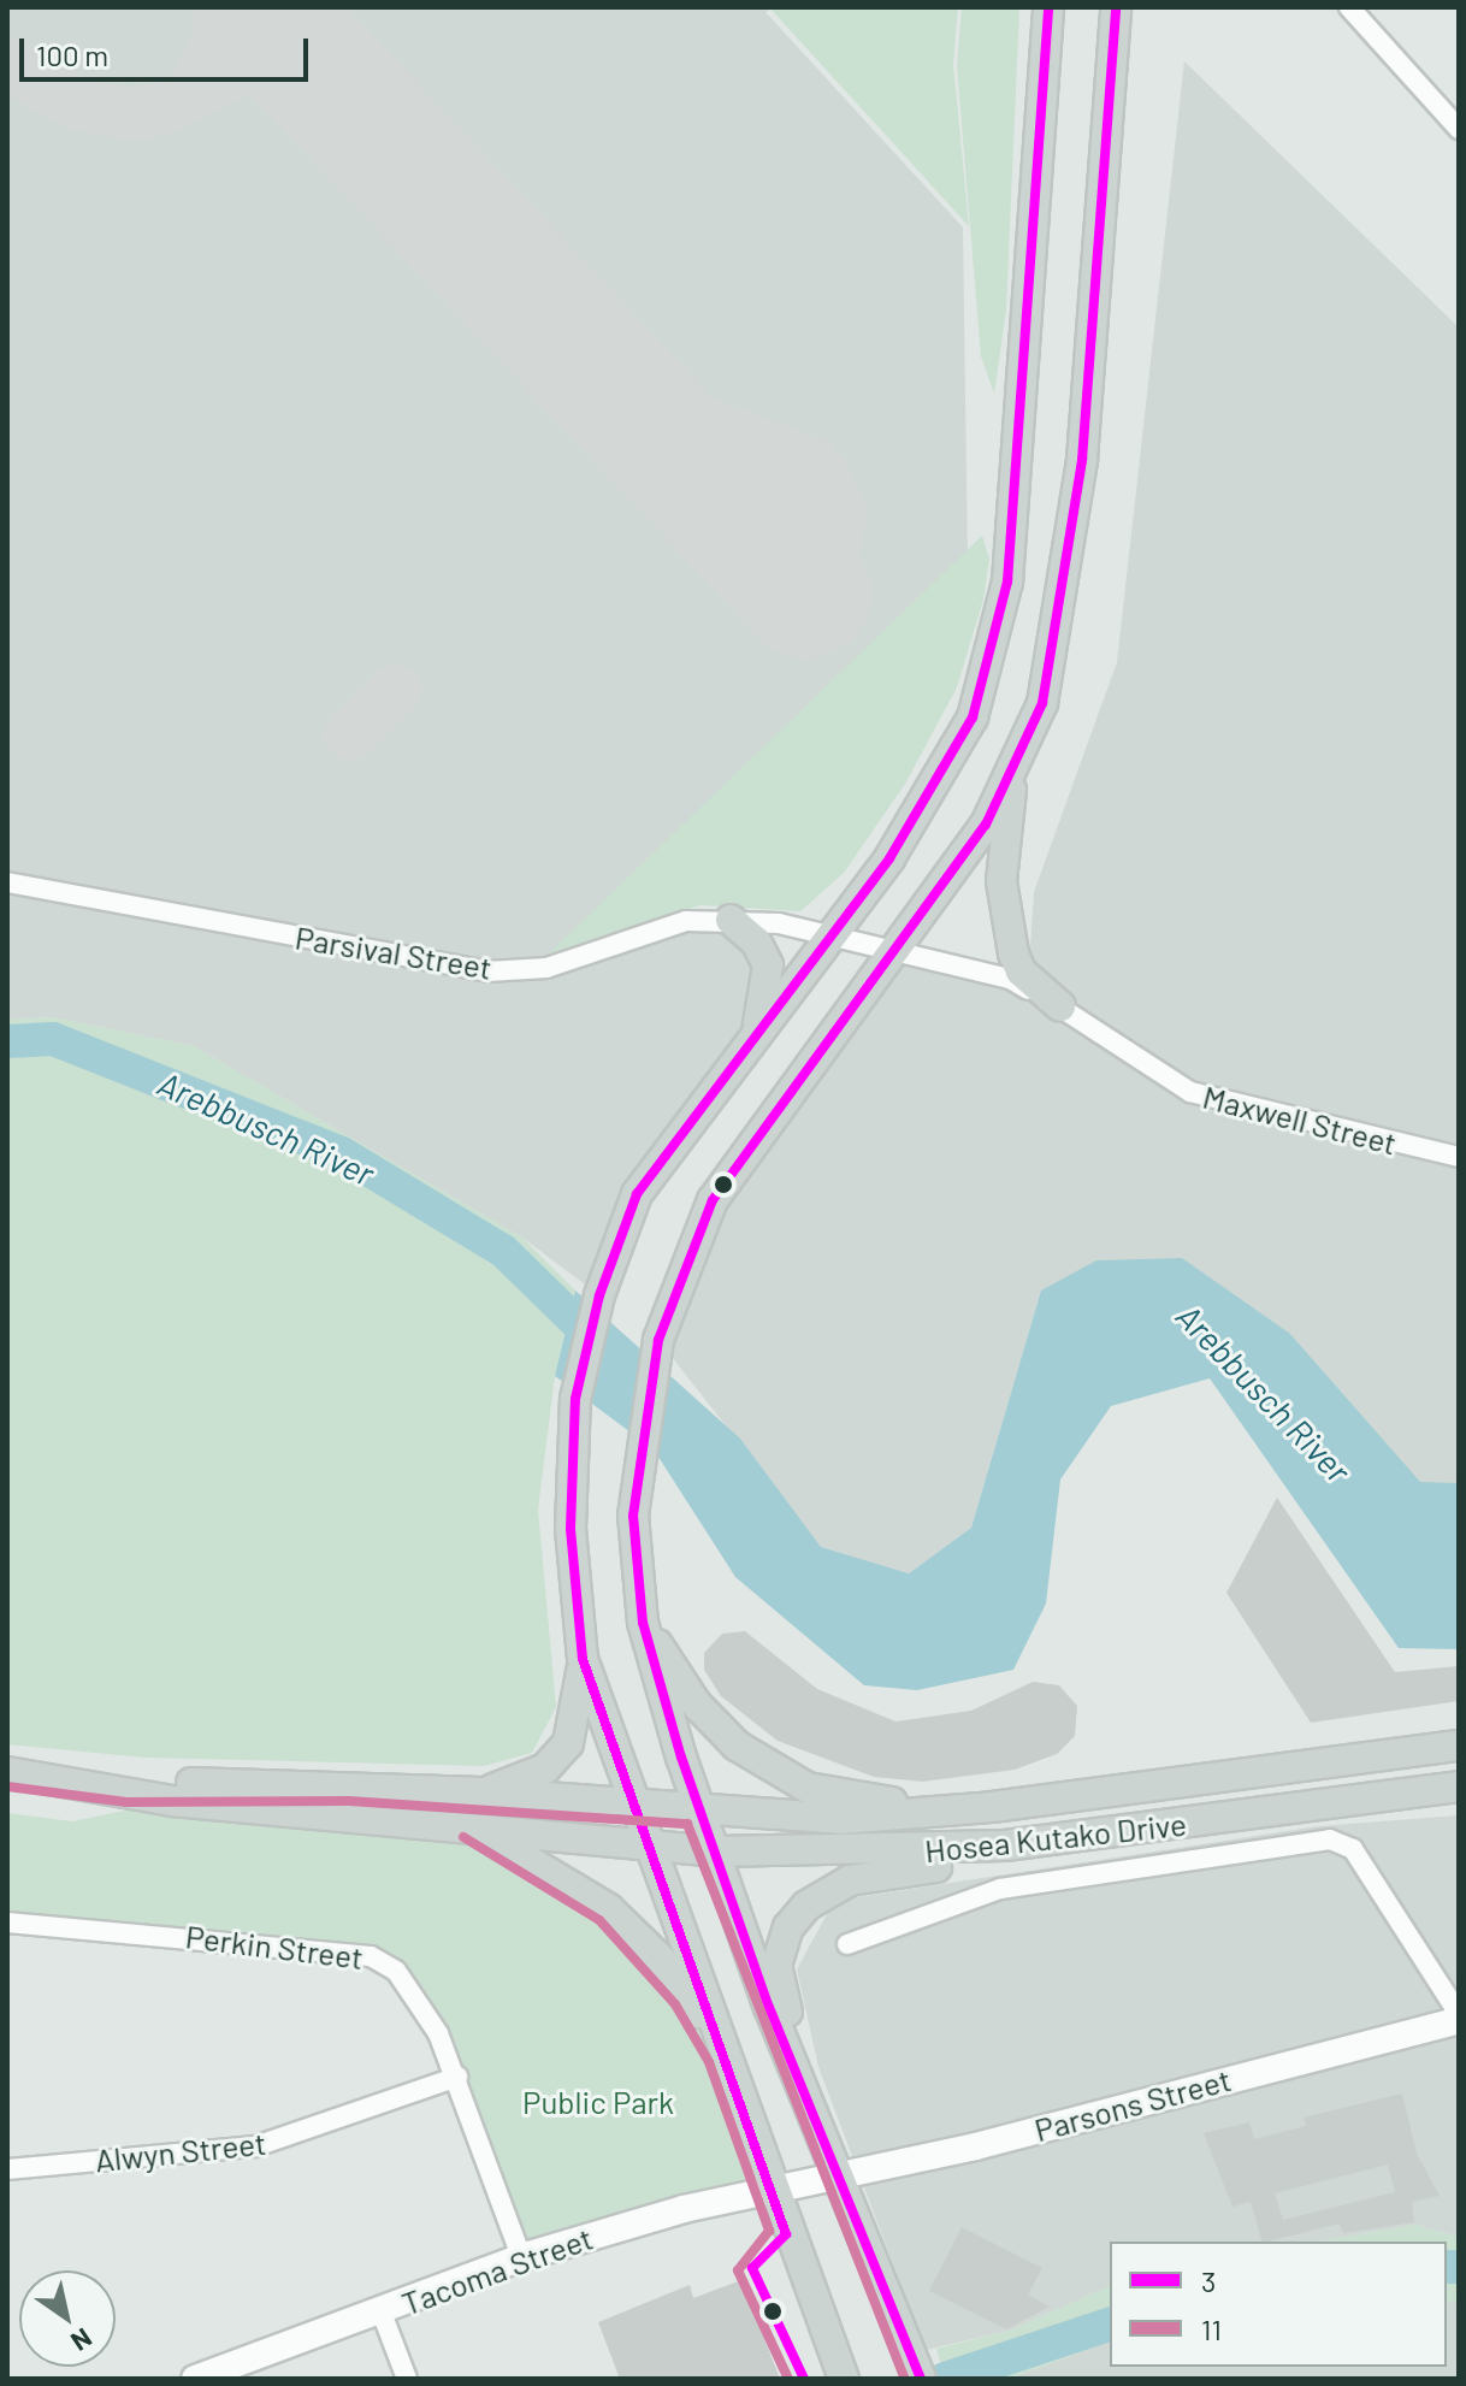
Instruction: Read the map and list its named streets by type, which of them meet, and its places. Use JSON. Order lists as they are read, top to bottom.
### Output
{
  "streets": {
    "main road": ["Hosea Kutako Drive"],
    "street": [
      "Parsival Street",
      "Maxwell Street",
      "Perkin Street",
      "Parsons Street",
      "Alwyn Street",
      "Tacoma Street"
    ]
  },
  "crossings": [
    ["Parsival Street", "Maxwell Street"],
    ["Perkin Street", "Alwyn Street"],
    ["Perkin Street", "Tacoma Street"],
    ["Parsons Street", "Tacoma Street"]
  ],
  "water": ["Arebbusch River"],
  "parks": ["Public Park"],
  "lines": ["transit line 3", "transit line 11"],
  "legend": ["3", "11"],
  "scale_bar": "100 m",
  "north": "bottom right"
}
